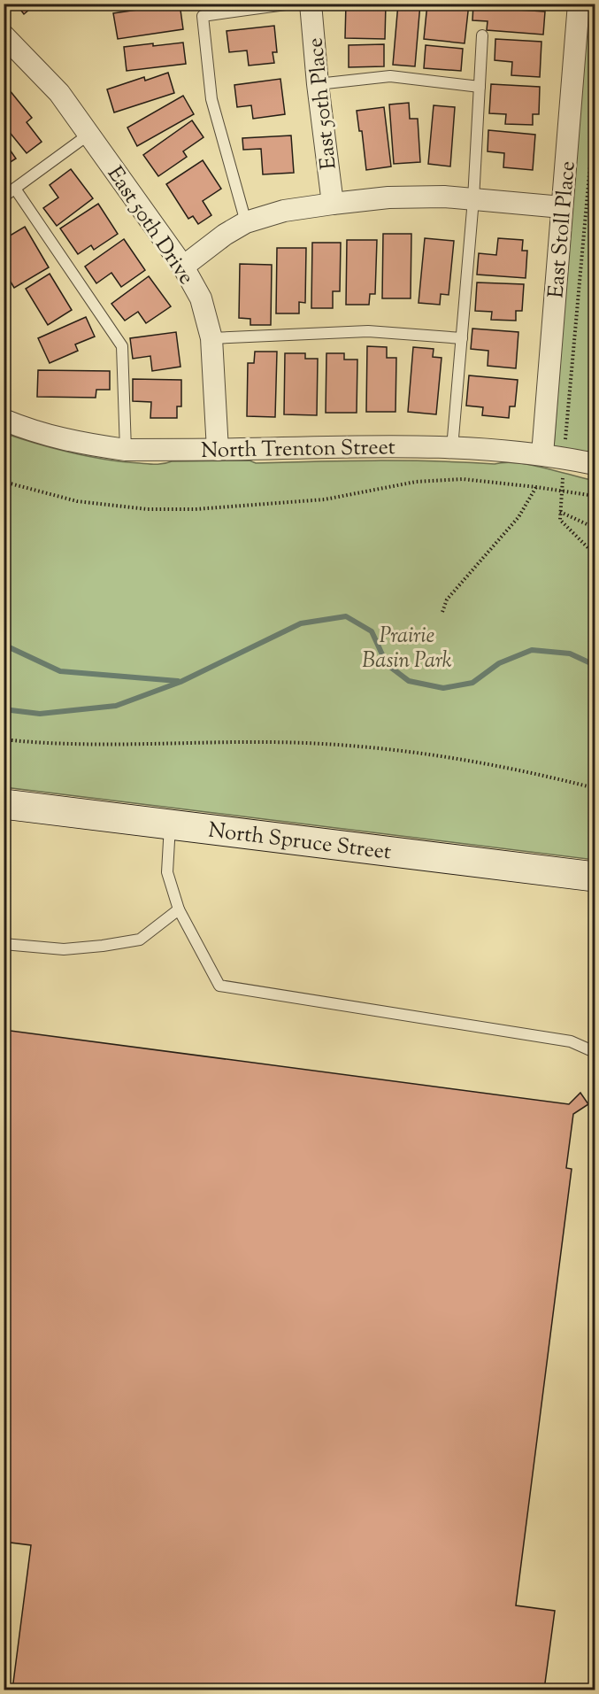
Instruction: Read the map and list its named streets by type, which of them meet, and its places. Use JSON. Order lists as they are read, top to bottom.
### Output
{
  "streets": {
    "street": [
      "East 50th Place",
      "East 50th Drive",
      "East Stoll Place",
      "North Trenton Street",
      "North Spruce Street"
    ]
  },
  "crossings": [
    ["East 50th Drive", "North Trenton Street"],
    ["East Stoll Place", "North Trenton Street"]
  ],
  "parks": ["Prairie Basin Park"]
}
